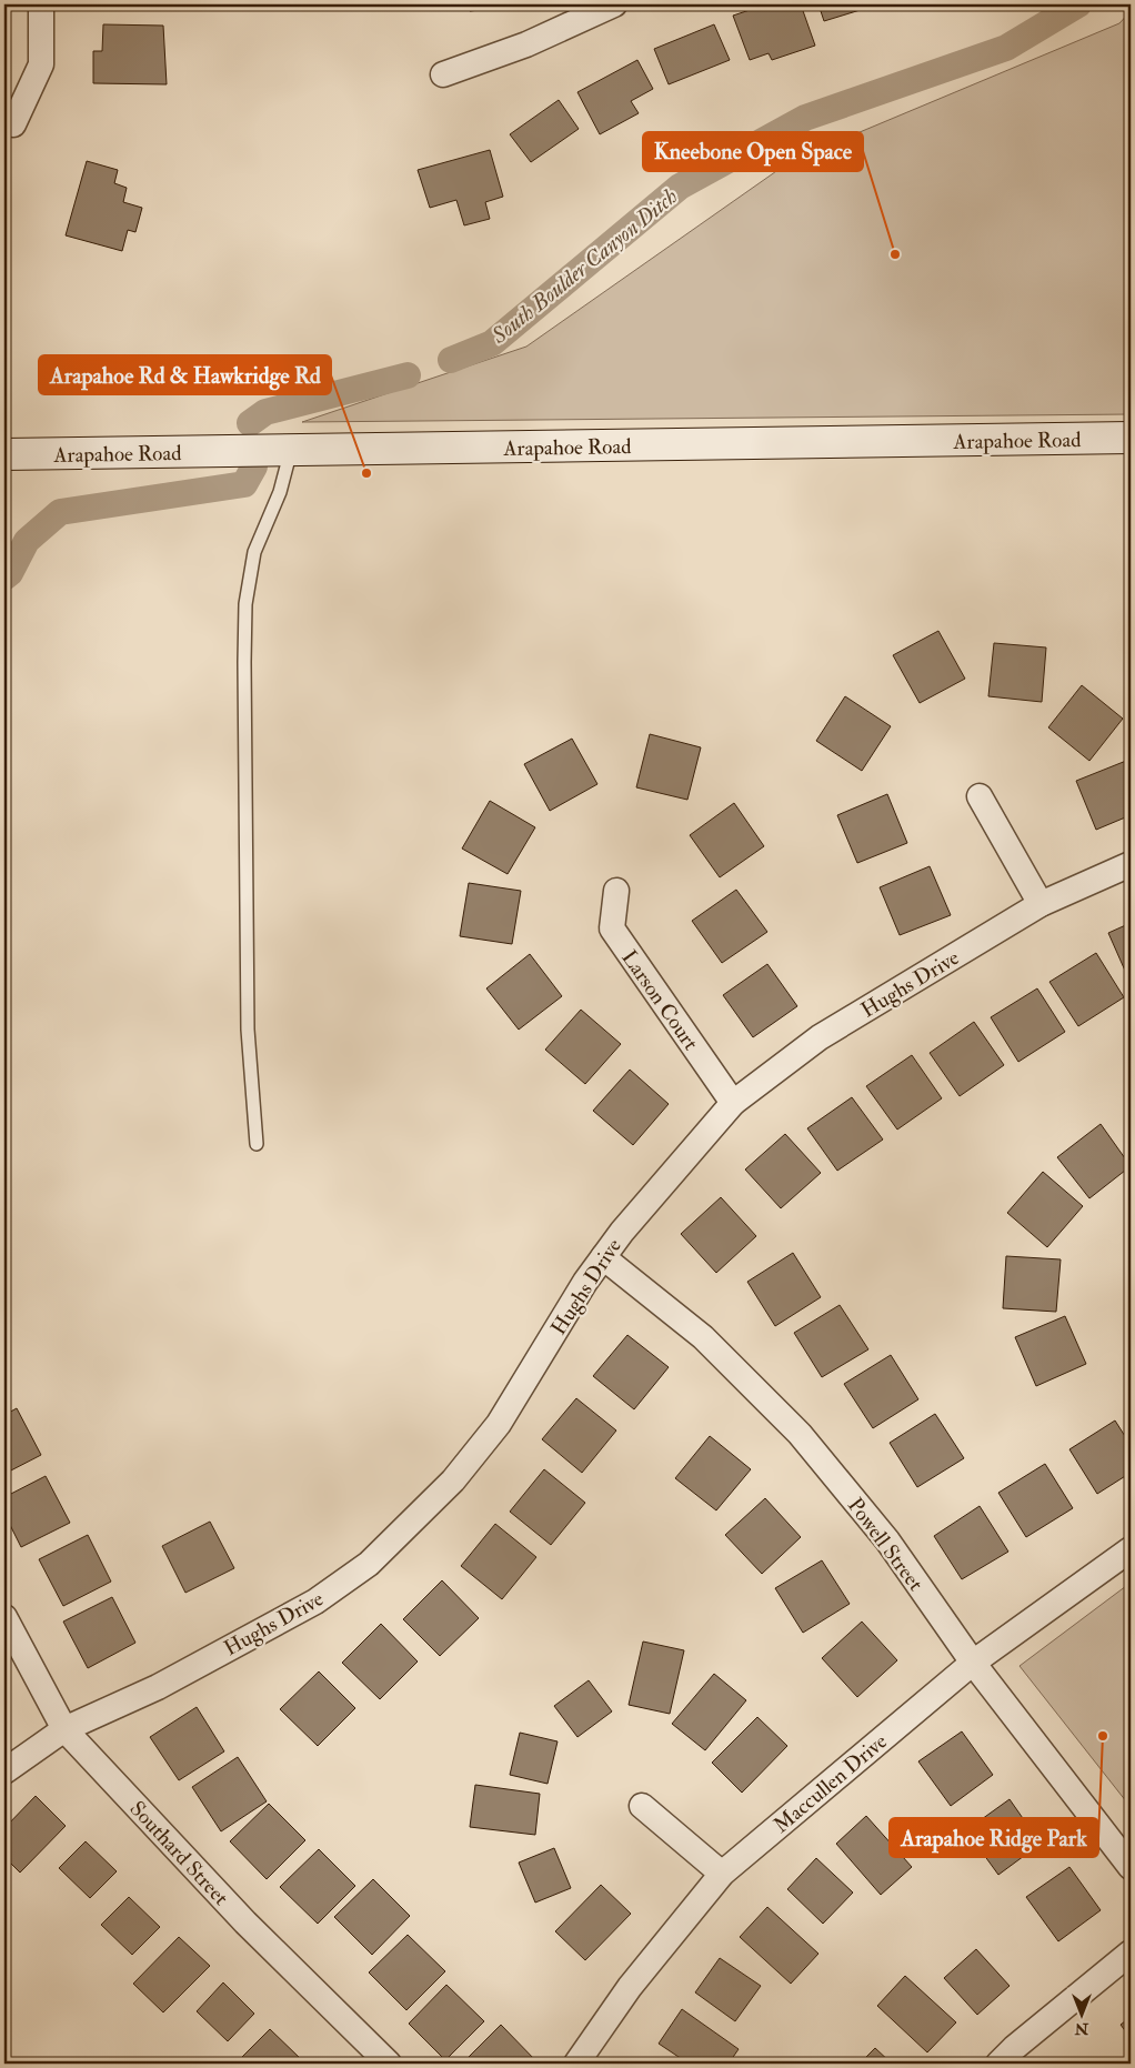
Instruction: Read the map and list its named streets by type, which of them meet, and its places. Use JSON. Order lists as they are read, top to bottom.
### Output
{
  "streets": {
    "main road": ["Arapahoe Road"],
    "street": [
      "Hughs Drive",
      "Larson Court",
      "Powell Street",
      "Maccullen Drive",
      "Southard Street"
    ]
  },
  "crossings": [
    ["Hughs Drive", "Larson Court"],
    ["Hughs Drive", "Powell Street"],
    ["Hughs Drive", "Southard Street"],
    ["Powell Street", "Maccullen Drive"]
  ],
  "water": ["South Boulder Canyon Ditch"],
  "places": ["Kneebone Open Space", "Arapahoe Rd & Hawkridge Rd", "Arapahoe Ridge Park"],
  "north": "bottom"
}
